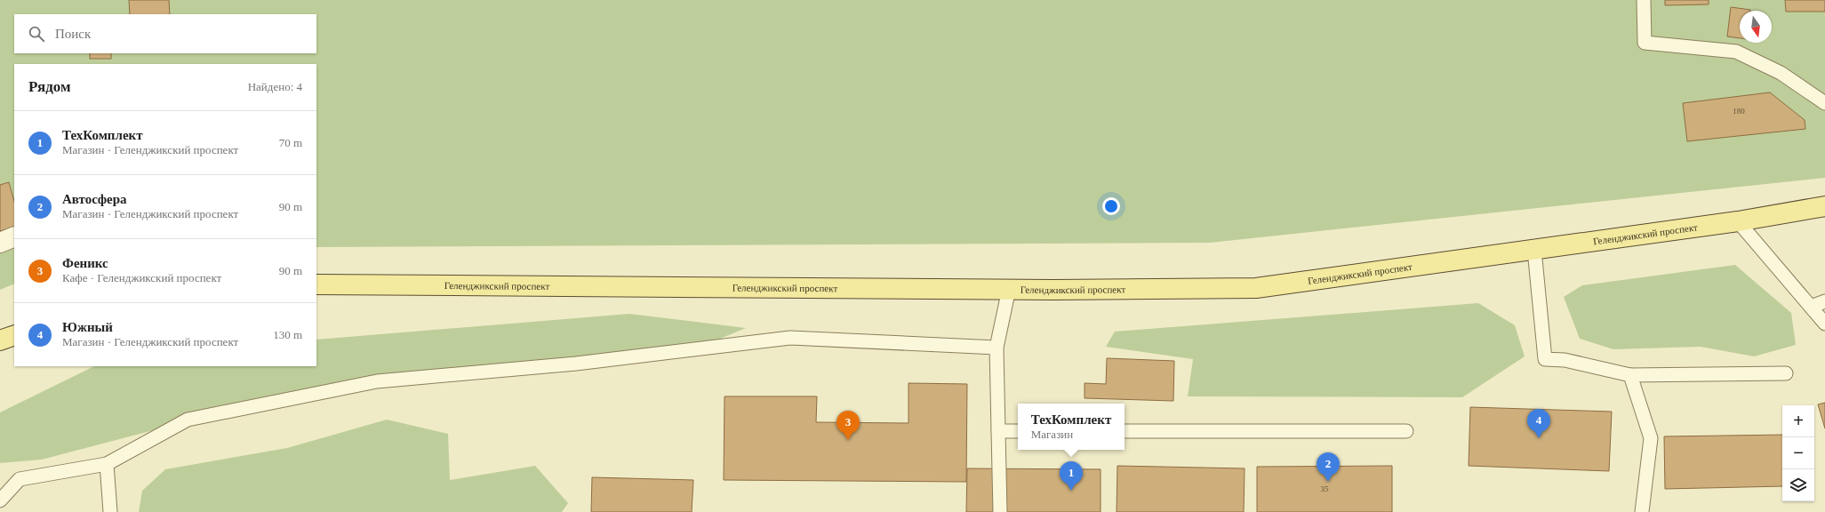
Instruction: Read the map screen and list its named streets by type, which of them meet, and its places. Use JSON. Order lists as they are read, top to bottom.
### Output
{
  "streets": {
    "main road": ["Геленджикский проспект"]
  },
  "house_numbers": ["180", "35"],
  "north": "bottom",
  "page": {
    "search": "Поиск",
    "heading": ["Рядом", "Найдено: 4"],
    "list": [
      {
        "mark": "1",
        "name": "ТехКомплект",
        "note": "Магазин · Геленджикский проспект",
        "value": "70 m"
      },
      {
        "mark": "2",
        "name": "Автосфера",
        "note": "Магазин · Геленджикский проспект",
        "value": "90 m"
      },
      {
        "mark": "3",
        "name": "Феникс",
        "note": "Кафе · Геленджикский проспект",
        "value": "90 m"
      },
      {
        "mark": "4",
        "name": "Южный",
        "note": "Магазин · Геленджикский проспект",
        "value": "130 m"
      }
    ],
    "popup": ["ТехКомплект", "Магазин"],
    "map_buttons": ["+", "−"],
    "pins": [
      "4",
      "3",
      "2",
      "1"
    ]
  }
}
